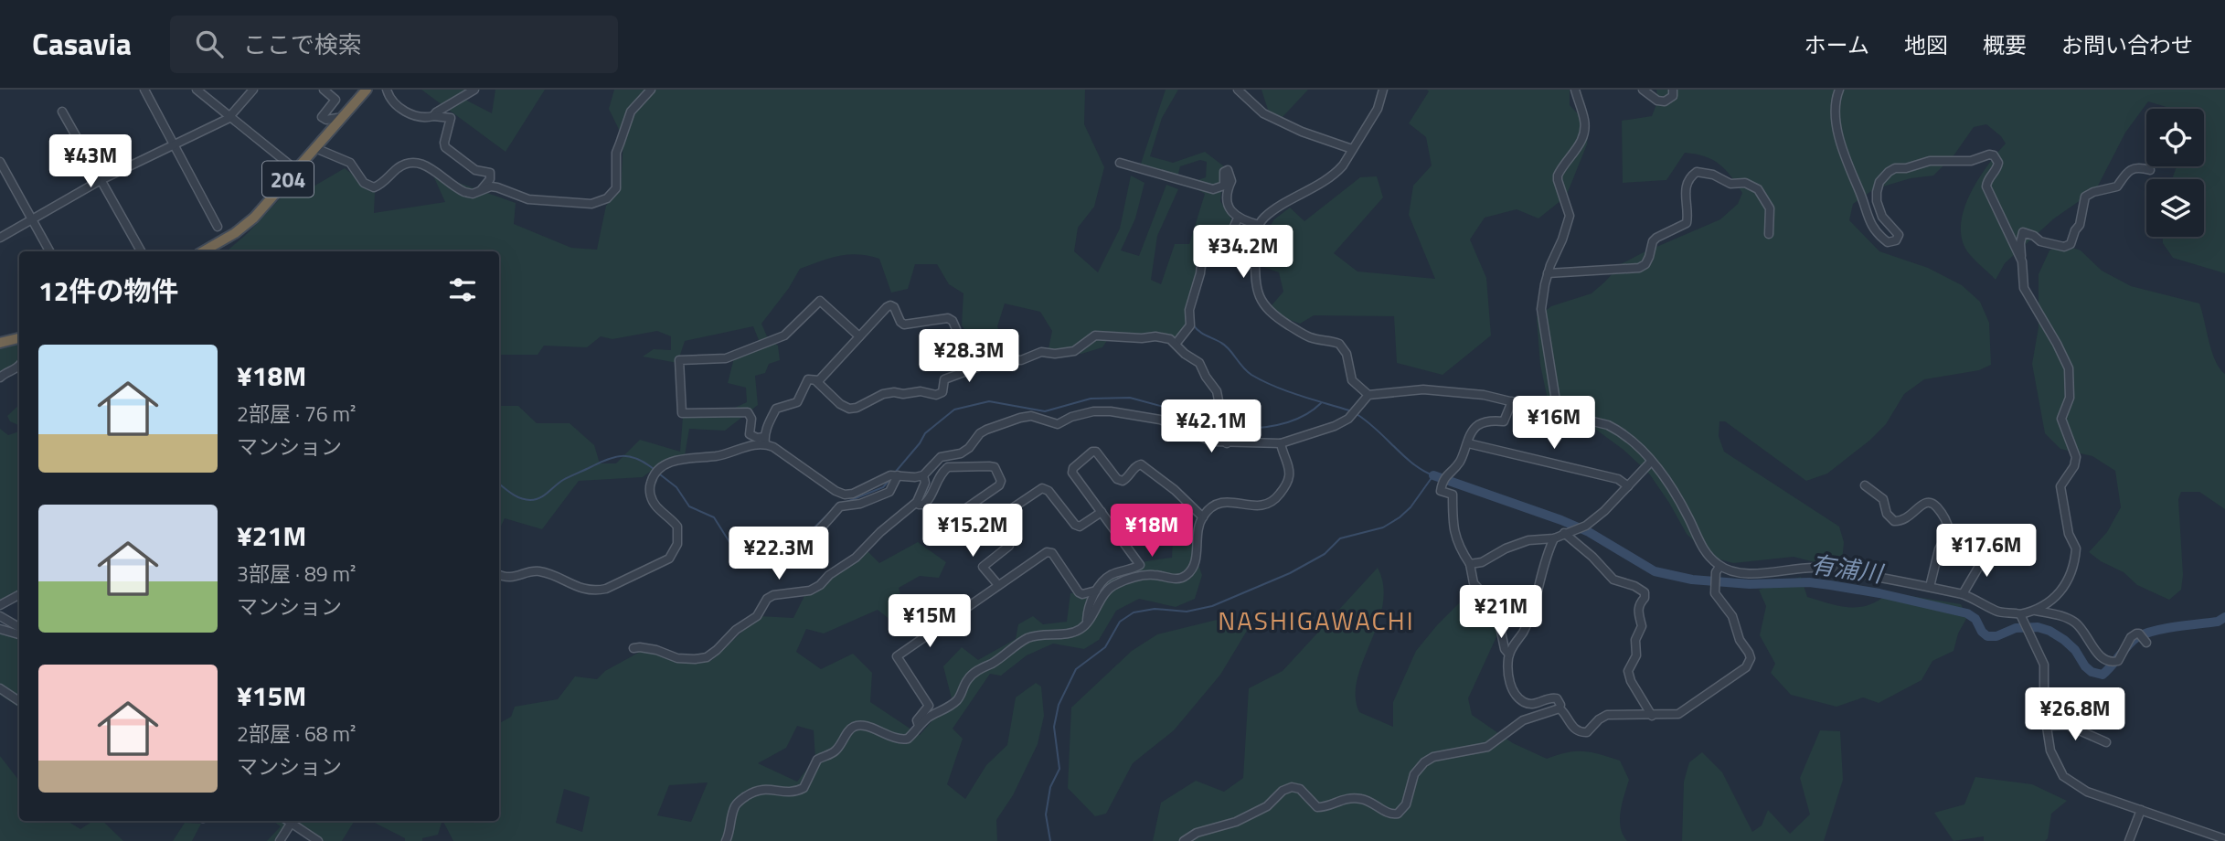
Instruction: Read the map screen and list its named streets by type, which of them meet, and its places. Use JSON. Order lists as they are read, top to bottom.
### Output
{
  "streets": {
    "highway": ["204"]
  },
  "districts": ["NASHIGAWACHI"],
  "water": ["有浦川"],
  "page": {
    "header": "Casavia",
    "search": "ここで検索",
    "nav": [
      "ホーム",
      "地図",
      "概要",
      "お問い合わせ"
    ],
    "price": [
      "¥43M",
      "¥34.2M",
      "¥28.3M",
      "¥16M",
      "¥42.1M",
      "¥15.2M",
      "¥18M",
      "¥17.6M",
      "¥22.3M",
      "¥21M",
      "¥15M",
      "¥26.8M"
    ],
    "heading": "12件の物件",
    "list": [
      {
        "name": "¥18M",
        "note": "2部屋 · 76 m² · マンション"
      },
      {
        "name": "¥21M",
        "note": "3部屋 · 89 m² · マンション"
      },
      {
        "name": "¥15M",
        "note": "2部屋 · 68 m² · マンション"
      }
    ]
  }
}
